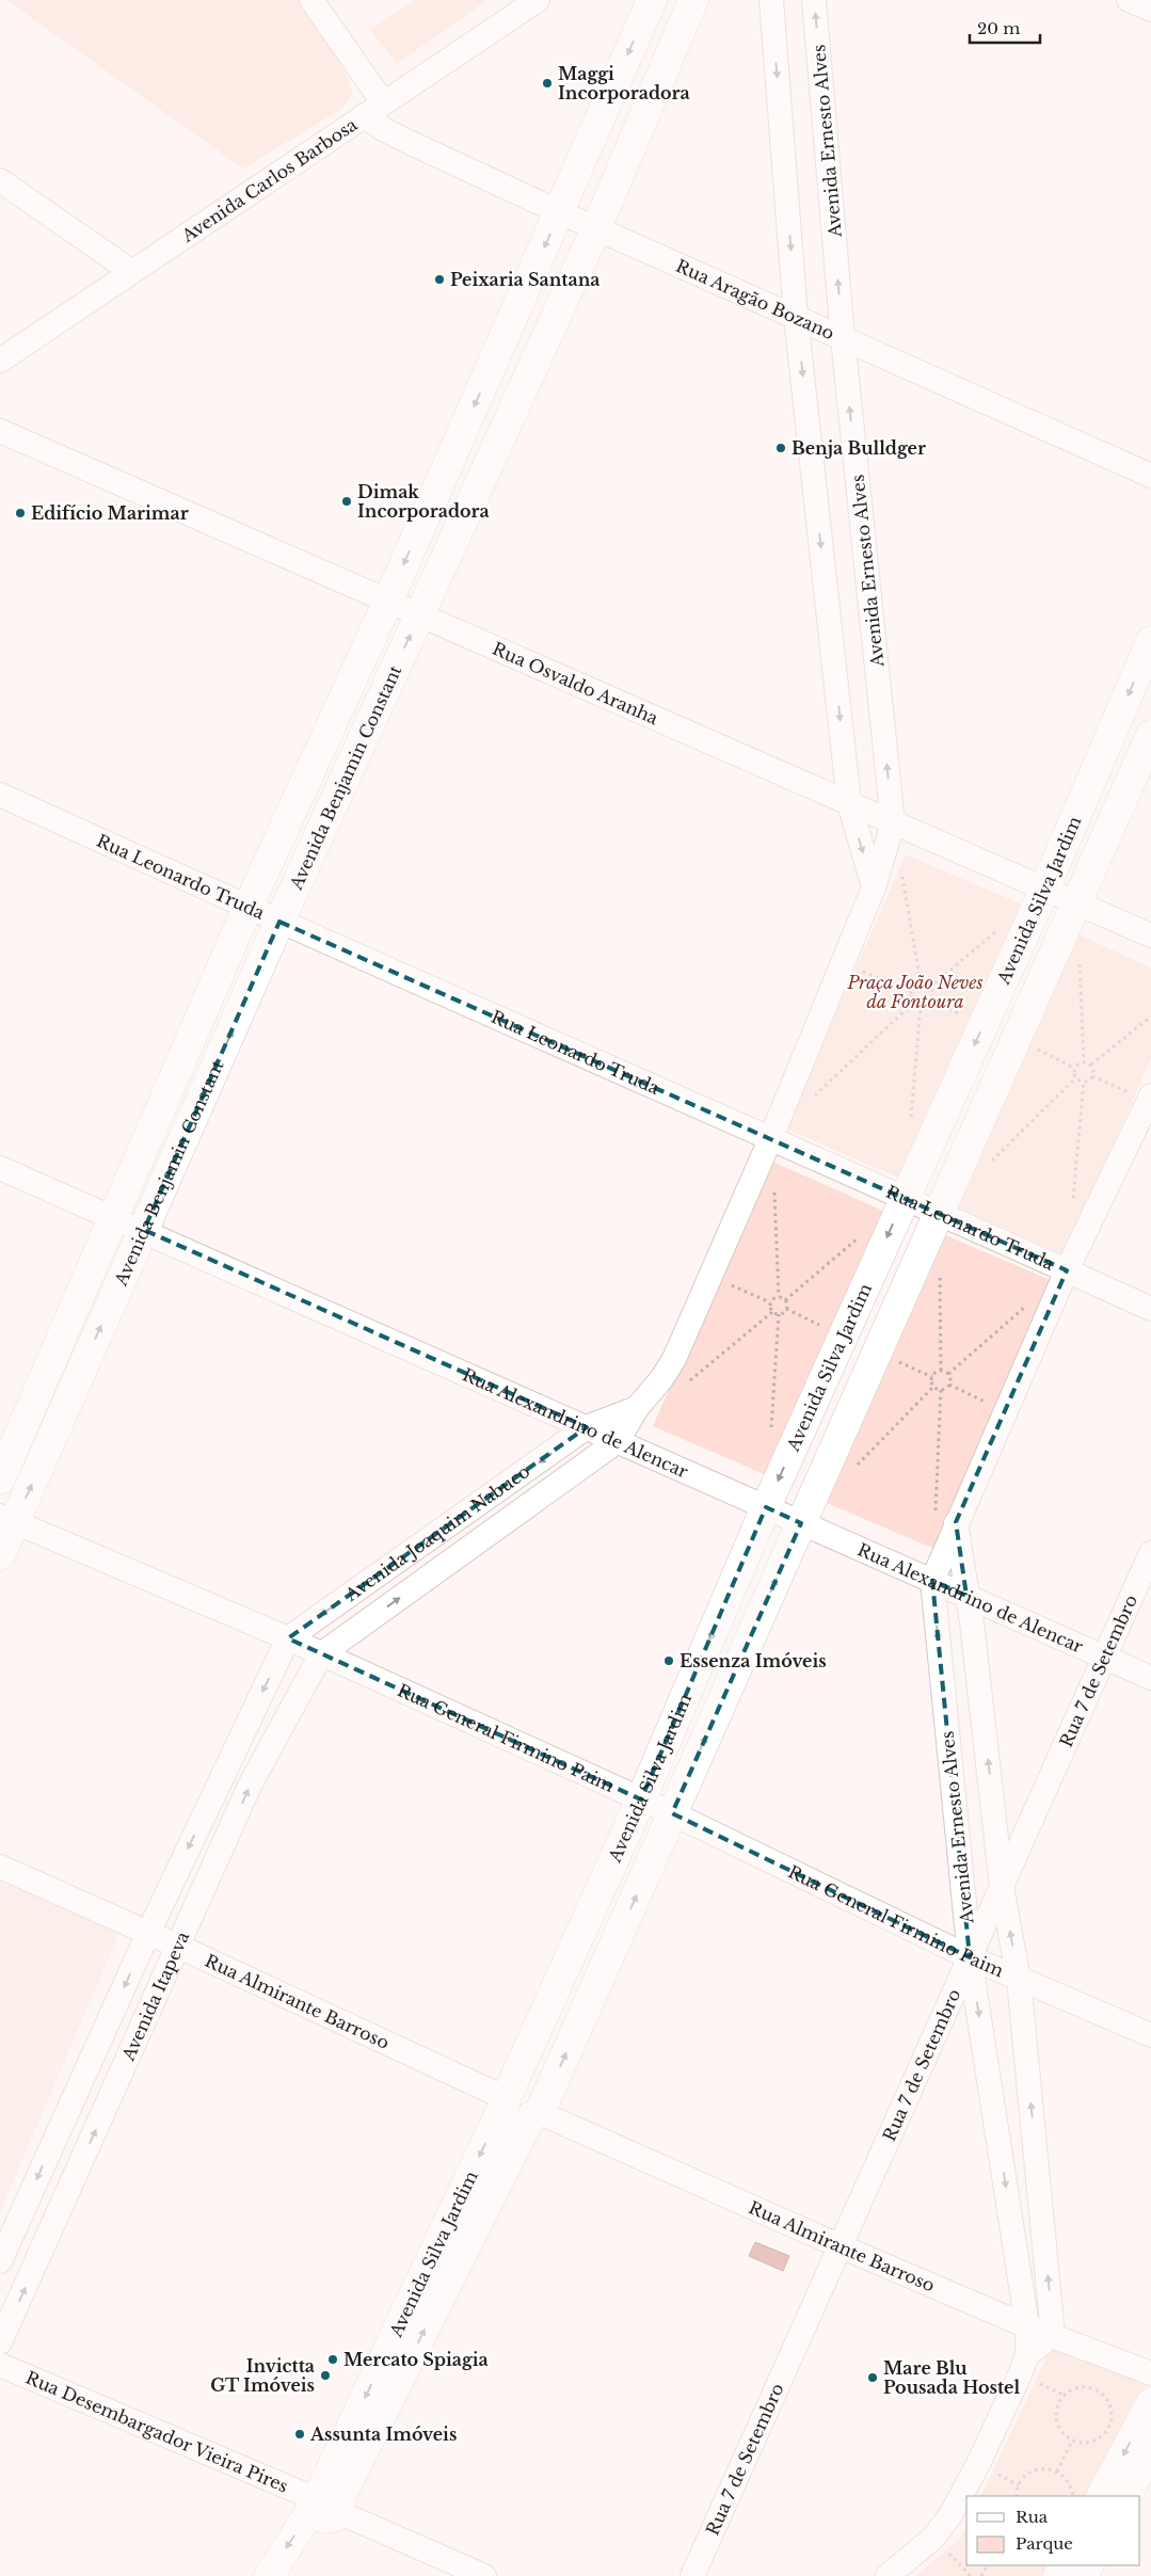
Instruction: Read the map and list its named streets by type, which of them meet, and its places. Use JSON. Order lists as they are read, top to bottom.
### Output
{
  "streets": {
    "street": [
      "Avenida Ernesto Alves",
      "Avenida Carlos Barbosa",
      "Rua Aragão Bozano",
      "Rua Osvaldo Aranha",
      "Avenida Benjamin Constant",
      "Rua Leonardo Truda",
      "Avenida Silva Jardim",
      "Rua Alexandrino de Alencar",
      "Avenida Joaquim Nabuco",
      "Rua 7 de Setembro",
      "Rua General Firmino Paim",
      "Avenida Itapeva",
      "Rua Almirante Barroso",
      "Rua Desembargador Vieira Pires"
    ]
  },
  "crossings": [
    ["Avenida Ernesto Alves", "Rua Aragão Bozano"],
    ["Avenida Ernesto Alves", "Rua Osvaldo Aranha"],
    ["Avenida Ernesto Alves", "Rua Alexandrino de Alencar"],
    ["Avenida Ernesto Alves", "Rua 7 de Setembro"],
    ["Avenida Ernesto Alves", "Rua General Firmino Paim"],
    ["Avenida Ernesto Alves", "Rua Almirante Barroso"],
    ["Avenida Carlos Barbosa", "Rua Aragão Bozano"],
    ["Rua Aragão Bozano", "Avenida Benjamin Constant"],
    ["Rua Osvaldo Aranha", "Avenida Benjamin Constant"],
    ["Rua Osvaldo Aranha", "Avenida Silva Jardim"],
    ["Avenida Benjamin Constant", "Rua Leonardo Truda"],
    ["Avenida Benjamin Constant", "Rua Alexandrino de Alencar"],
    ["Avenida Benjamin Constant", "Rua General Firmino Paim"],
    ["Rua Leonardo Truda", "Avenida Silva Jardim"],
    ["Avenida Silva Jardim", "Rua Alexandrino de Alencar"],
    ["Avenida Silva Jardim", "Rua General Firmino Paim"],
    ["Avenida Silva Jardim", "Rua Almirante Barroso"],
    ["Avenida Silva Jardim", "Rua Desembargador Vieira Pires"],
    ["Rua Alexandrino de Alencar", "Avenida Joaquim Nabuco"],
    ["Rua Alexandrino de Alencar", "Rua 7 de Setembro"],
    ["Avenida Joaquim Nabuco", "Rua General Firmino Paim"],
    ["Avenida Joaquim Nabuco", "Avenida Itapeva"],
    ["Rua 7 de Setembro", "Rua General Firmino Paim"],
    ["Rua 7 de Setembro", "Rua Almirante Barroso"],
    ["Rua General Firmino Paim", "Avenida Itapeva"],
    ["Avenida Itapeva", "Rua Almirante Barroso"]
  ],
  "parks": ["Praça João Neves da Fontoura"],
  "places": [
    "Maggi Incorporadora",
    "Peixaria Santana",
    "Benja Bulldger",
    "Dimak Incorporadora",
    "Edifício Marimar",
    "Essenza Imóveis",
    "Mercato Spiagia",
    "Invictta GT Imóveis",
    "Mare Blu Pousada Hostel",
    "Assunta Imóveis"
  ],
  "legend": ["Rua", "Parque"],
  "scale_bar": "20 m"
}
